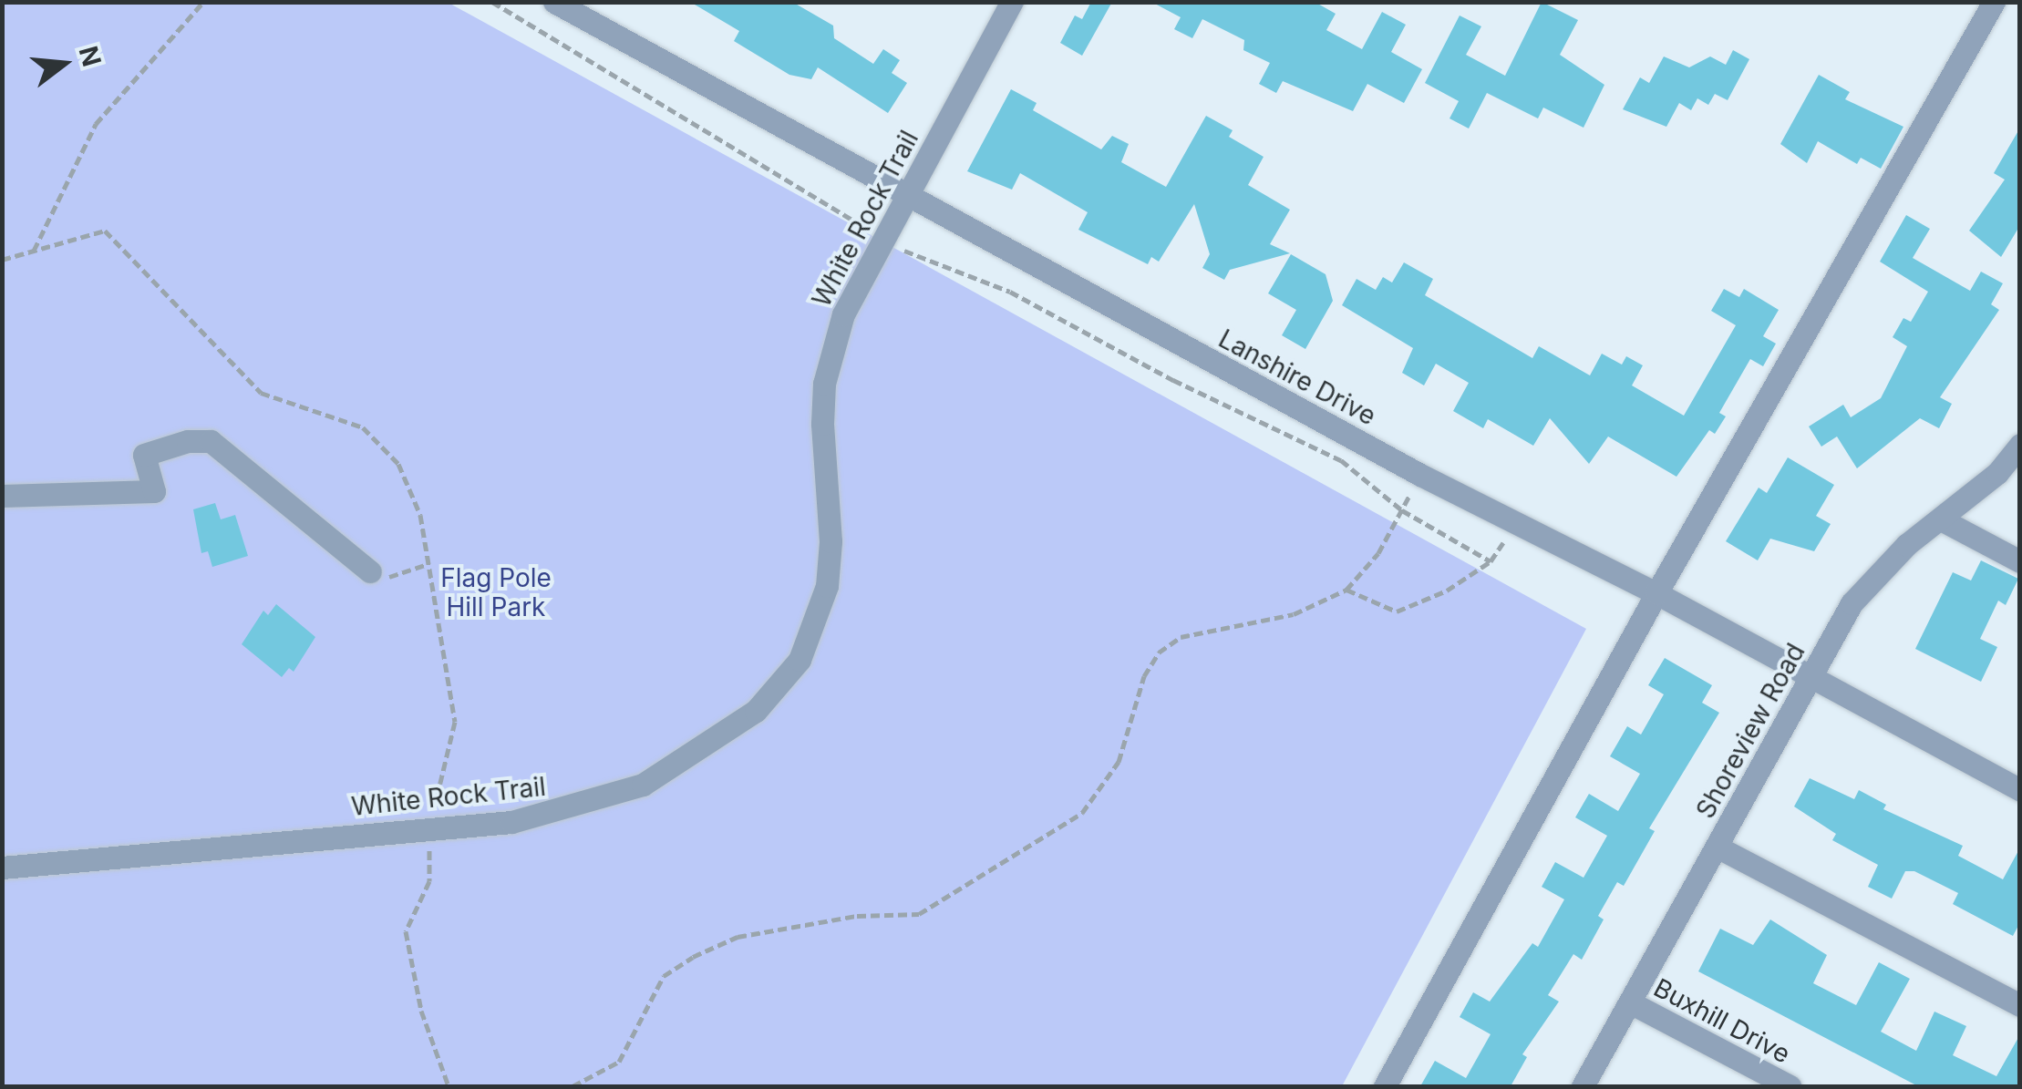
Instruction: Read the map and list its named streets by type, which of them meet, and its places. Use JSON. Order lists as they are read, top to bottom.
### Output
{
  "streets": {
    "street": [
      "White Rock Trail",
      "Lanshire Drive",
      "Shoreview Road",
      "Buxhill Drive"
    ]
  },
  "crossings": [
    ["White Rock Trail", "Lanshire Drive"],
    ["Lanshire Drive", "Shoreview Road"],
    ["Shoreview Road", "Buxhill Drive"]
  ],
  "parks": ["Flag Pole Hill Park"],
  "north": "right"
}
